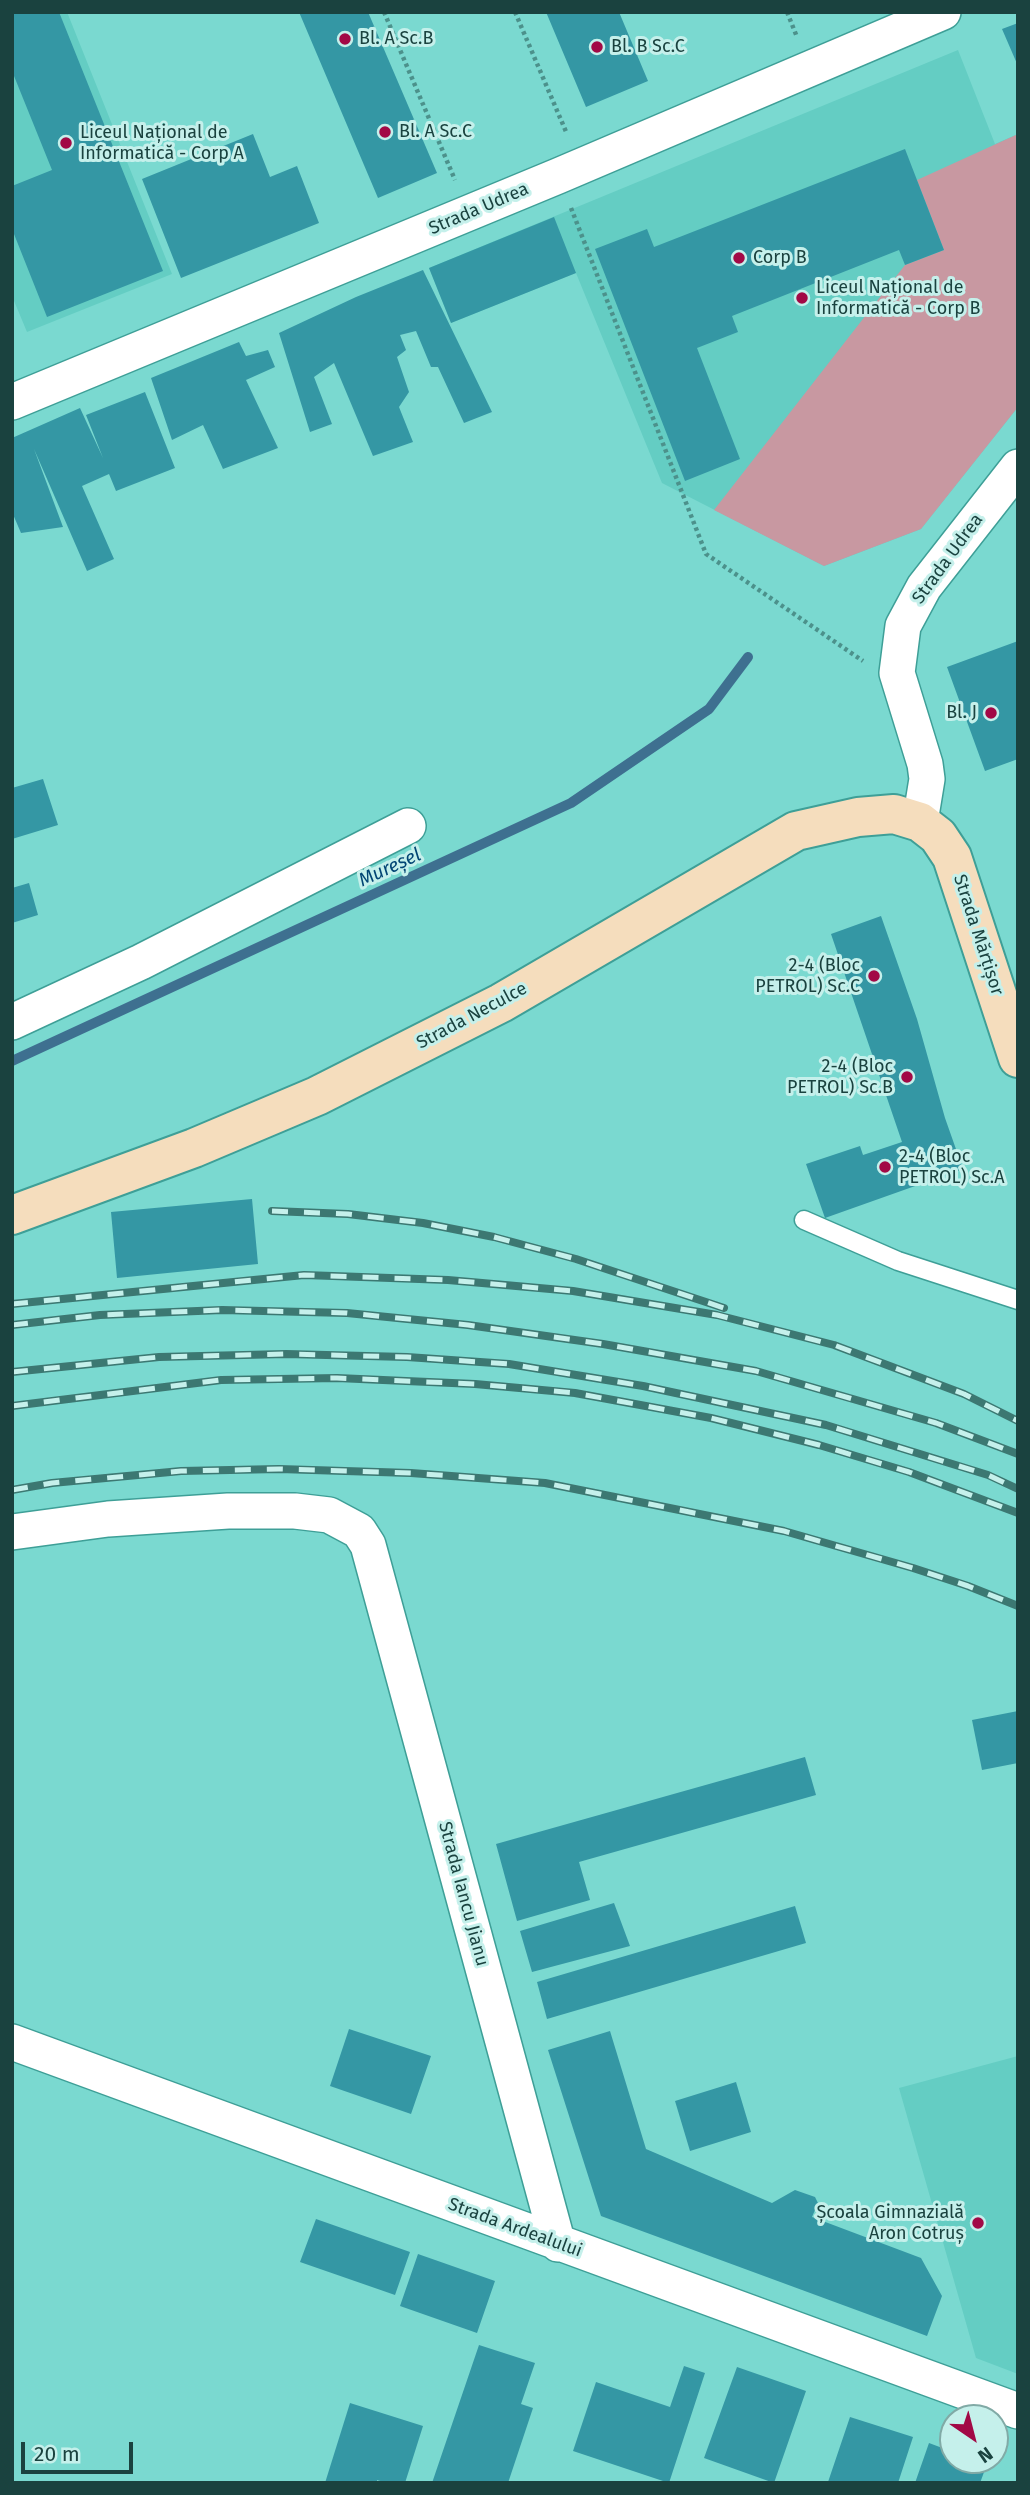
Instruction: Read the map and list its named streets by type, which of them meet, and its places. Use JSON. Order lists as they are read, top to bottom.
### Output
{
  "streets": {
    "street": [
      "Strada Udrea",
      "Strada Mărțișor",
      "Strada Neculce",
      "Strada Iancu Jianu",
      "Strada Ardealului"
    ]
  },
  "crossings": [
    ["Strada Udrea", "Strada Mărțișor"],
    ["Strada Udrea", "Strada Neculce"],
    ["Strada Mărțișor", "Strada Neculce"],
    ["Strada Iancu Jianu", "Strada Ardealului"]
  ],
  "water": ["Mureșel"],
  "places": [
    "Bl. A Sc.B",
    "Bl. B Sc.C",
    "Bl. A Sc.C",
    "Liceul Național de Informatică - Corp A",
    "Corp B",
    "Liceul Național de Informatică - Corp B",
    "Bl. J",
    "2-4 (Bloc PETROL) Sc.C",
    "2-4 (Bloc PETROL) Sc.B",
    "2-4 (Bloc PETROL) Sc.A",
    "Școala Gimnazială Aron Cotruș"
  ],
  "scale_bar": "20 m",
  "north": "bottom right"
}
